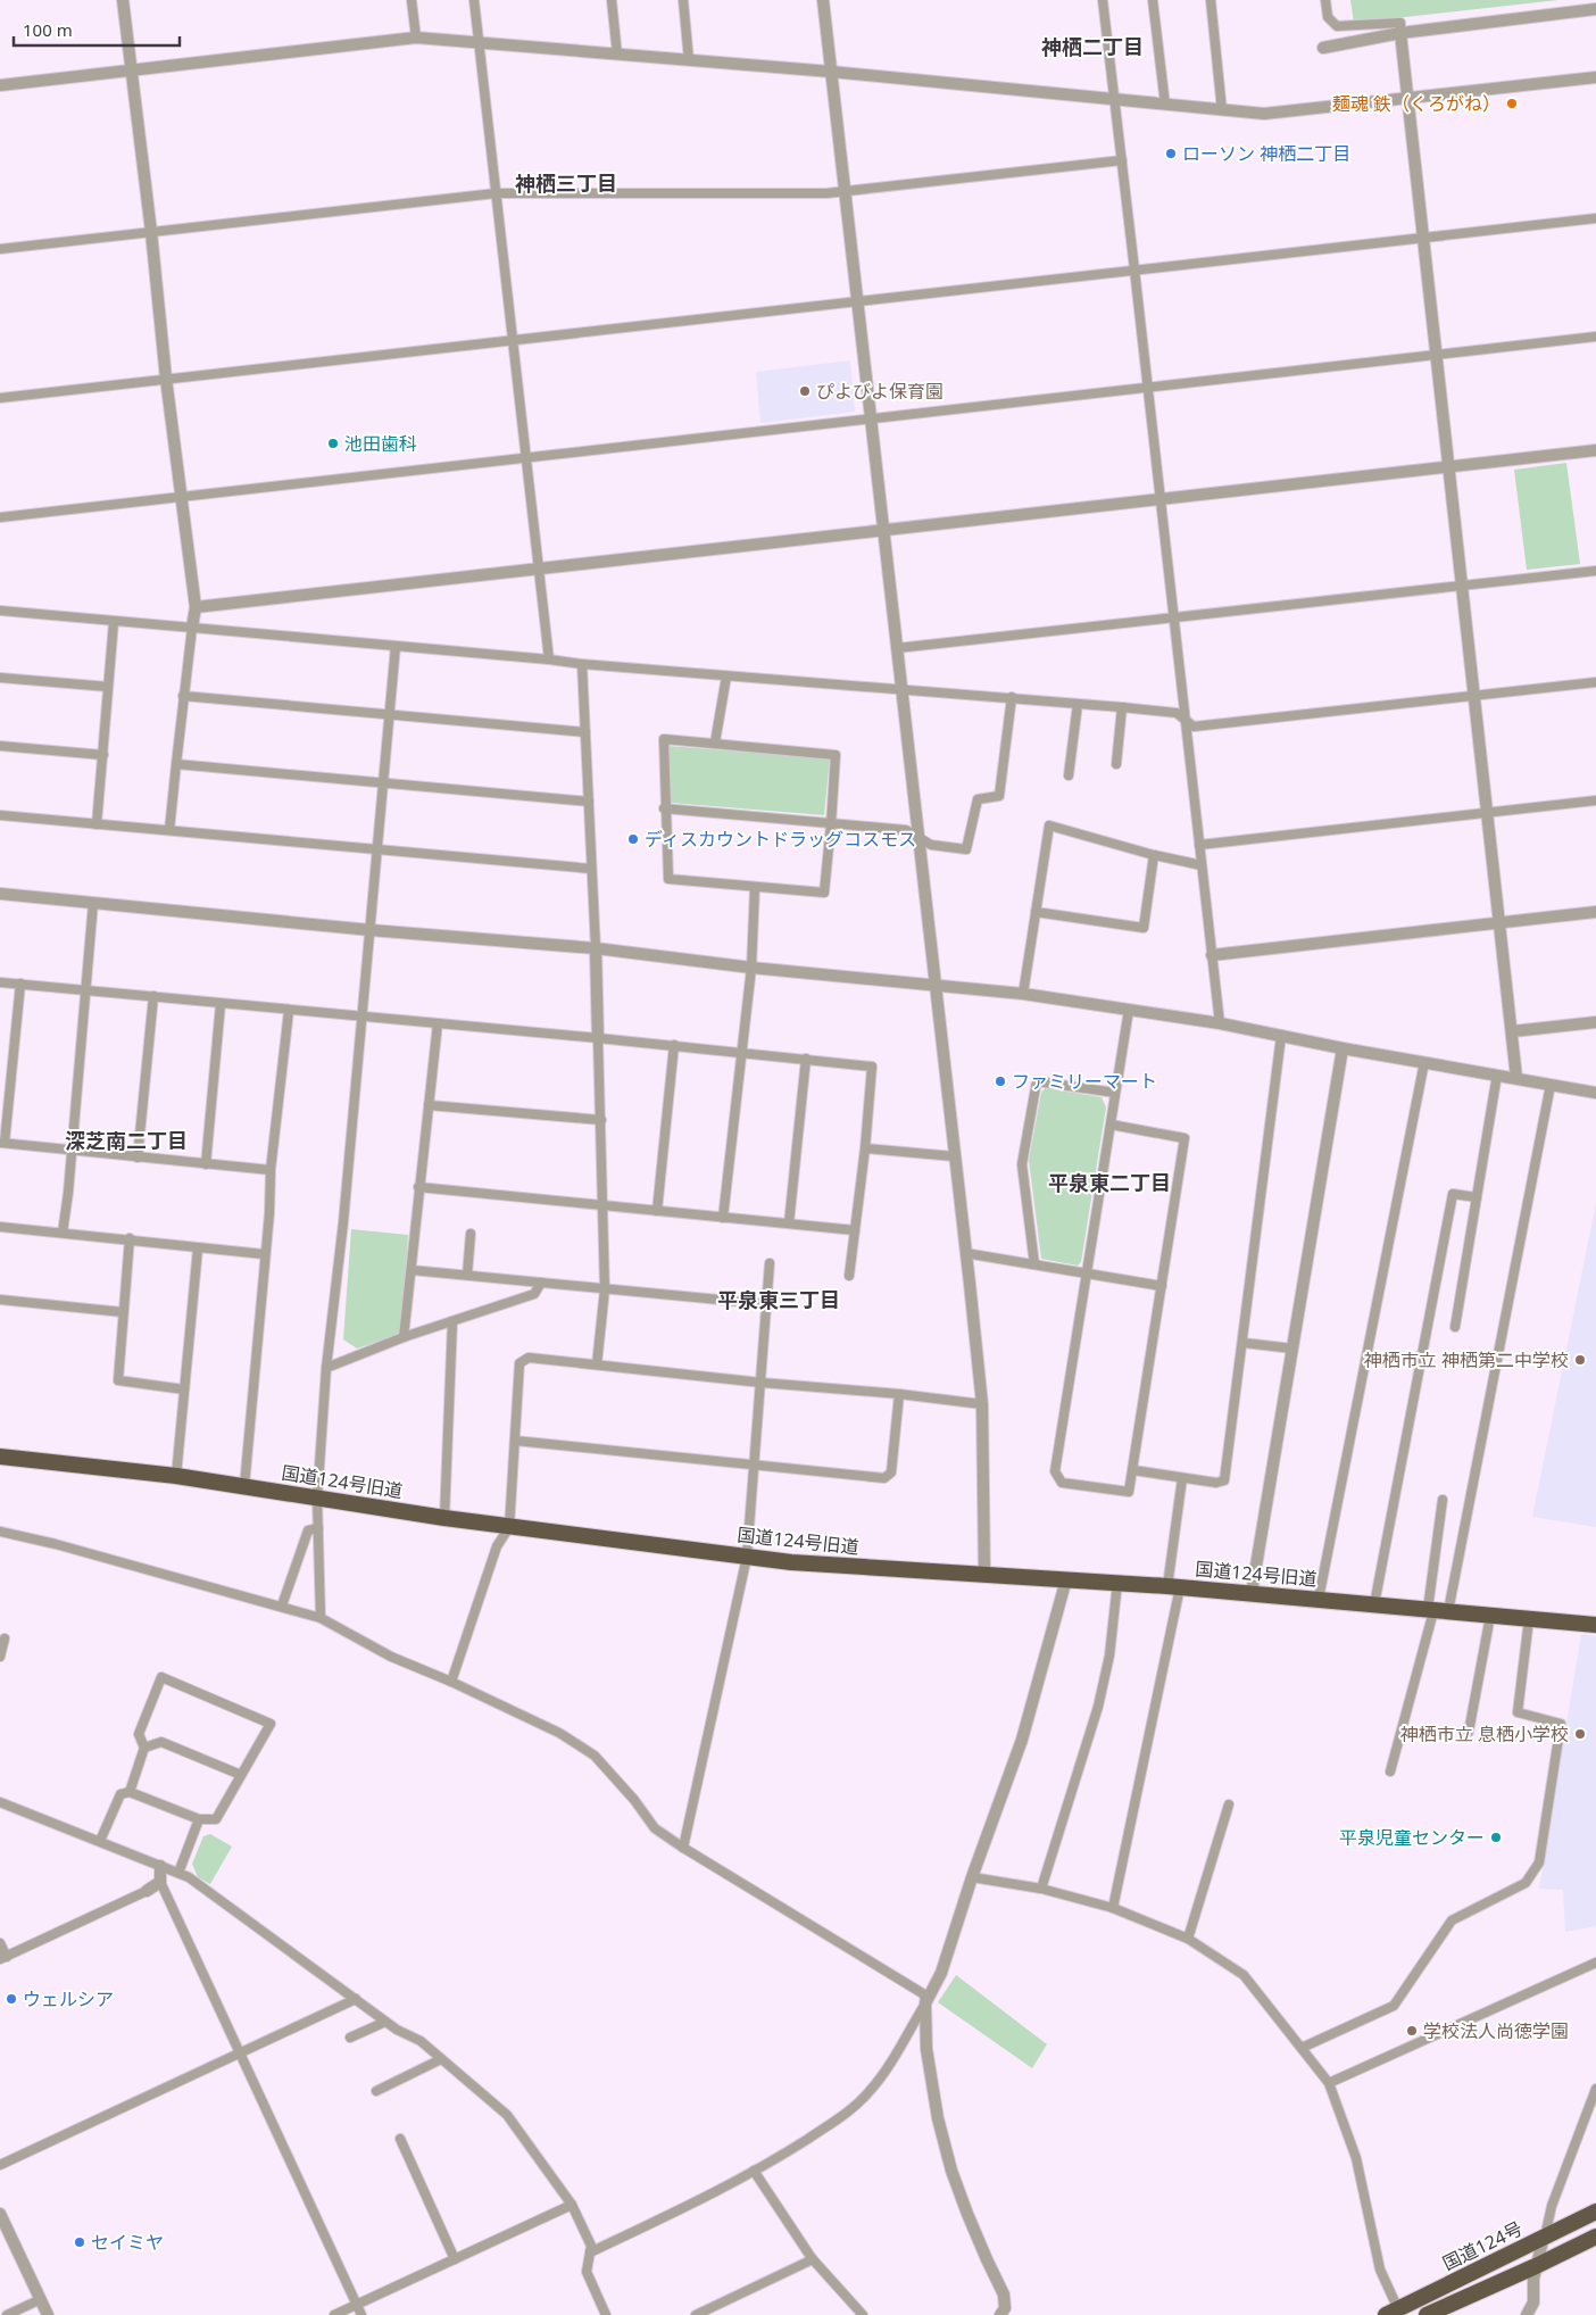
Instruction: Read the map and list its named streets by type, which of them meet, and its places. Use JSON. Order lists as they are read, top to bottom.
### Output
{
  "streets": {
    "highway": ["国道124号旧道", "国道124号"]
  },
  "districts": [
    "神栖二丁目",
    "神栖三丁目",
    "深芝南二丁目",
    "平泉東二丁目",
    "平泉東三丁目"
  ],
  "places": [
    "麺魂 鉄（くろがね）",
    "ローソン 神栖二丁目",
    "ぴよびよ保育園",
    "池田歯科",
    "ディスカウントドラッグコスモス",
    "ファミリーマート",
    "神栖市立 神栖第二中学校",
    "神栖市立 息栖小学校",
    "平泉児童センター",
    "ウェルシア",
    "学校法人尚徳学園",
    "セイミヤ"
  ],
  "scale_bar": "100 m"
}
